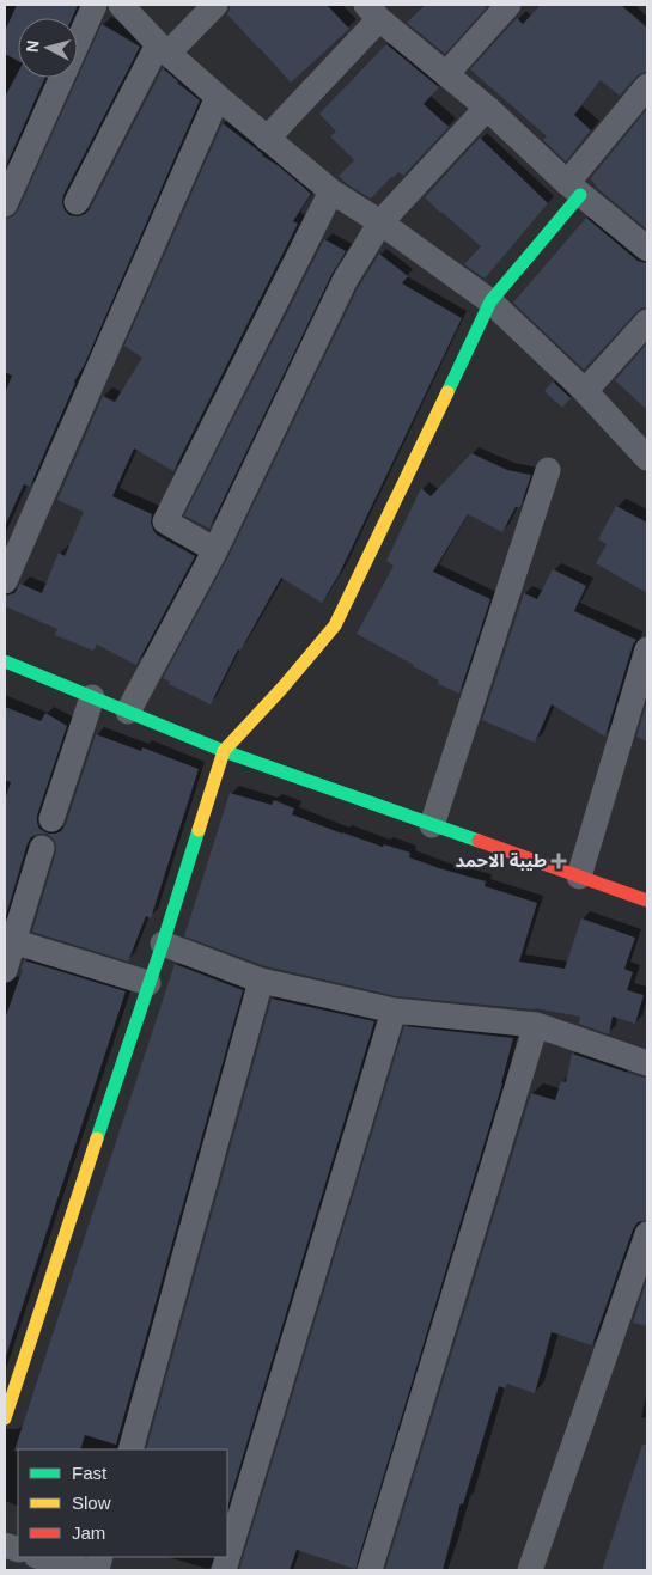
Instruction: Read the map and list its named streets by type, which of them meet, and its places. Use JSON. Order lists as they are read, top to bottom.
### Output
{
  "places": {
    "health": ["طيبة الاحمد"]
  },
  "legend": ["Fast", "Slow", "Jam"],
  "north": "left"
}
